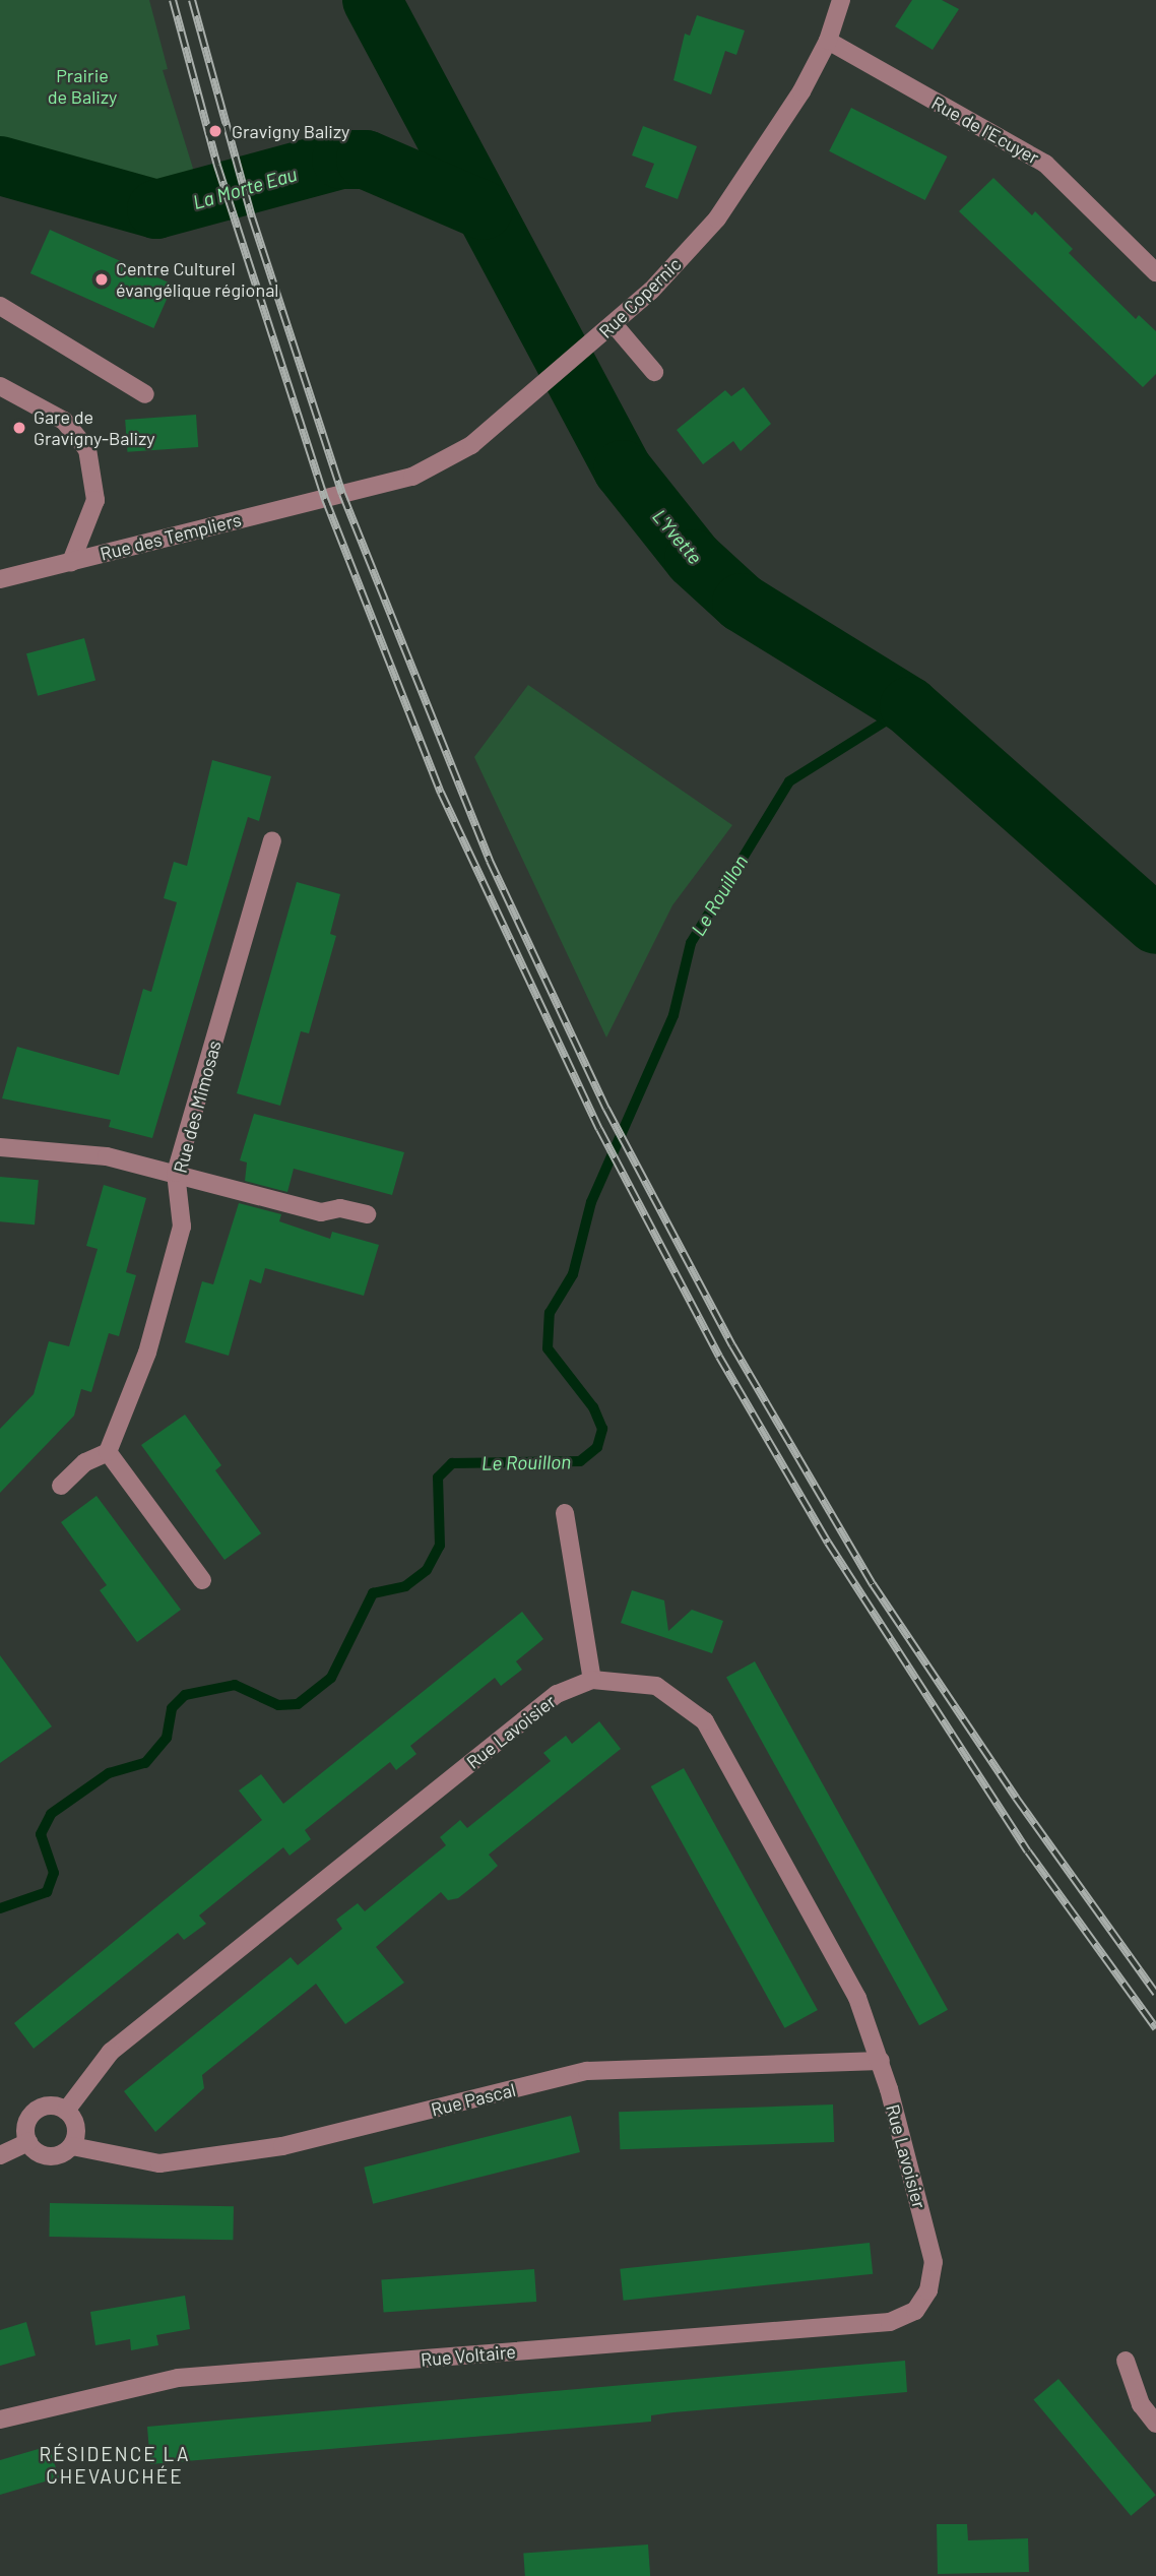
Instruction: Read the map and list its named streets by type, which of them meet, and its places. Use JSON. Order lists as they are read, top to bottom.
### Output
{
  "streets": {
    "street": [
      "Rue de l'Ecuyer",
      "Rue Copernic",
      "Rue des Templiers",
      "Rue des Mimosas",
      "Rue Lavoisier",
      "Rue Pascal",
      "Rue Voltaire"
    ]
  },
  "crossings": [
    ["Rue de l'Ecuyer", "Rue Copernic"],
    ["Rue Copernic", "Rue des Templiers"],
    ["Rue Lavoisier", "Rue Pascal"],
    ["Rue Lavoisier", "Rue Voltaire"]
  ],
  "districts": ["RÉSIDENCE LA CHEVAUCHÉE"],
  "water": ["La Morte Eau", "L'Yvette", "Le Rouillon"],
  "parks": ["Prairie de Balizy"],
  "places": ["Gravigny Balizy", "Centre Culturel évangélique régional", "Gare de Gravigny-Balizy"]
}
